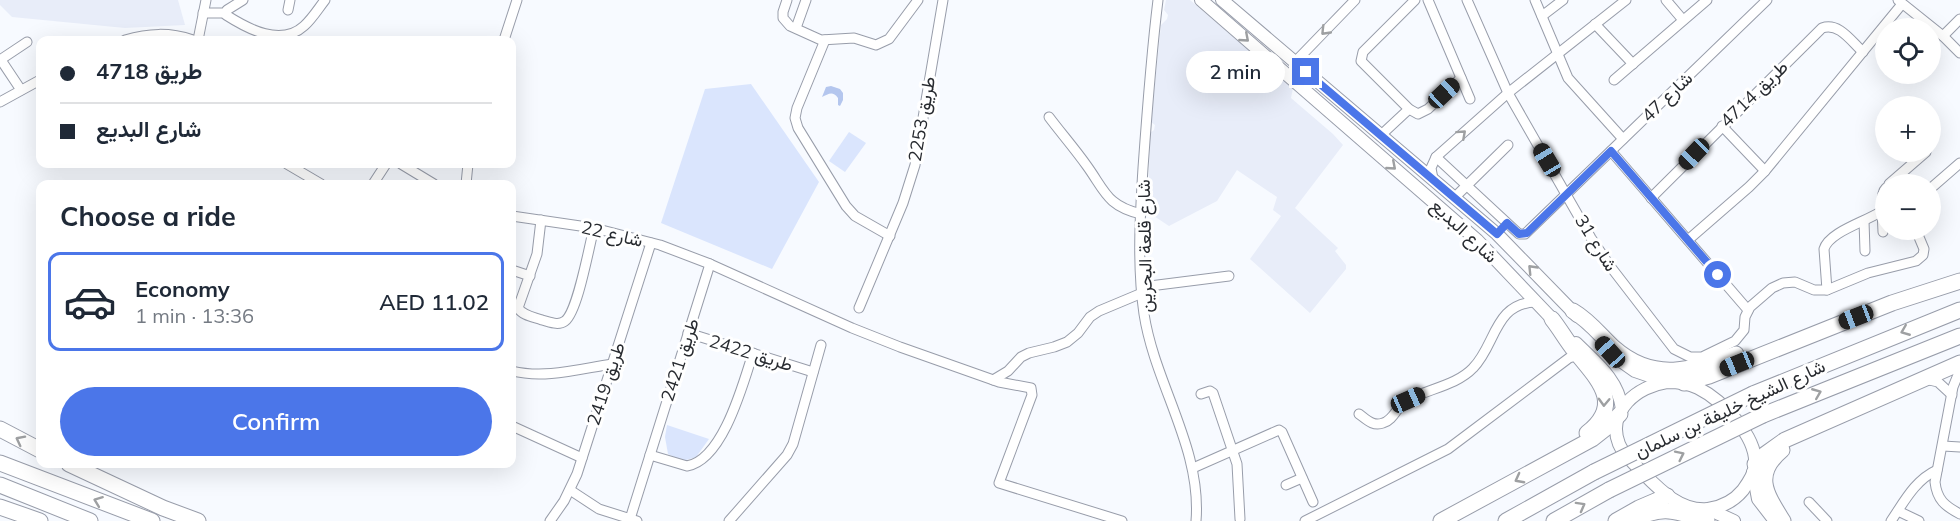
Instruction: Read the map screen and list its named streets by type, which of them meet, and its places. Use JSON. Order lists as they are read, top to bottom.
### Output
{
  "streets": {
    "highway": ["شارع الشيخ خليفة بن سلمان"],
    "main road": ["شارع البديع"],
    "street": [
      "طريق 4714",
      "شارع 47",
      "طريق 2253",
      "شارع 22",
      "شارع 31",
      "شارع قلعة البحرين",
      "طريق 2422",
      "طريق 2421",
      "طريق 2419"
    ]
  },
  "crossings": [
    ["شارع 47", "شارع 31"],
    ["شارع 22", "طريق 2421"],
    ["شارع 22", "طريق 2419"],
    ["طريق 2422", "طريق 2421"]
  ],
  "page": {
    "map_buttons": ["+", "−"],
    "banner": ["طريق 4718", "شارع البديع"],
    "bubble": "2 min",
    "heading": "Choose a ride",
    "list": [
      {
        "name": "Economy",
        "note": "1 min · 13:36",
        "value": "AED 11.02"
      }
    ],
    "buttons": "Confirm"
  }
}
